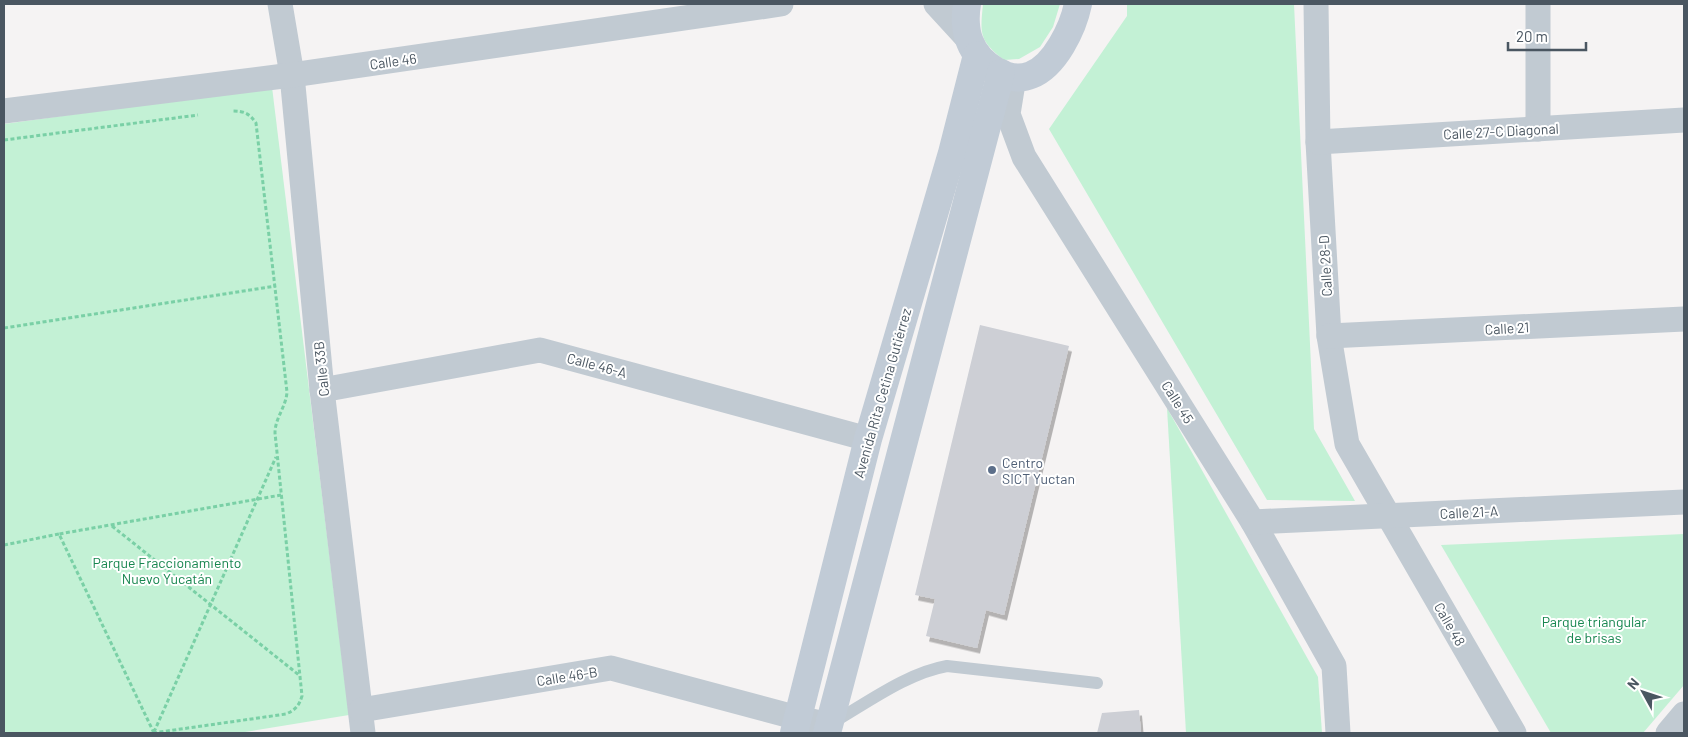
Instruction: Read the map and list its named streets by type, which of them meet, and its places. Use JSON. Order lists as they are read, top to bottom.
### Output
{
  "streets": {
    "street": [
      "Calle 46",
      "Calle 27-C Diagonal",
      "Calle 28-D",
      "Calle 21",
      "Calle 46-A",
      "Calle 33B",
      "Avenida Rita Cetina Gutiérrez",
      "Calle 45",
      "Calle 21-A",
      "Calle 48",
      "Calle 46-B"
    ]
  },
  "crossings": [
    ["Calle 46", "Calle 33B"],
    ["Calle 27-C Diagonal", "Calle 28-D"],
    ["Calle 28-D", "Calle 21"],
    ["Calle 28-D", "Calle 21-A"],
    ["Calle 28-D", "Calle 48"],
    ["Calle 46-A", "Calle 33B"],
    ["Calle 46-A", "Avenida Rita Cetina Gutiérrez"],
    ["Calle 33B", "Calle 46-B"],
    ["Avenida Rita Cetina Gutiérrez", "Calle 46-B"],
    ["Calle 45", "Calle 21-A"],
    ["Calle 21-A", "Calle 48"]
  ],
  "parks": ["Parque Fraccionamiento Nuevo Yucatán", "Parque triangular de brisas"],
  "places": ["Centro SICT Yuctan"],
  "scale_bar": "20 m",
  "north": "top left"
}
